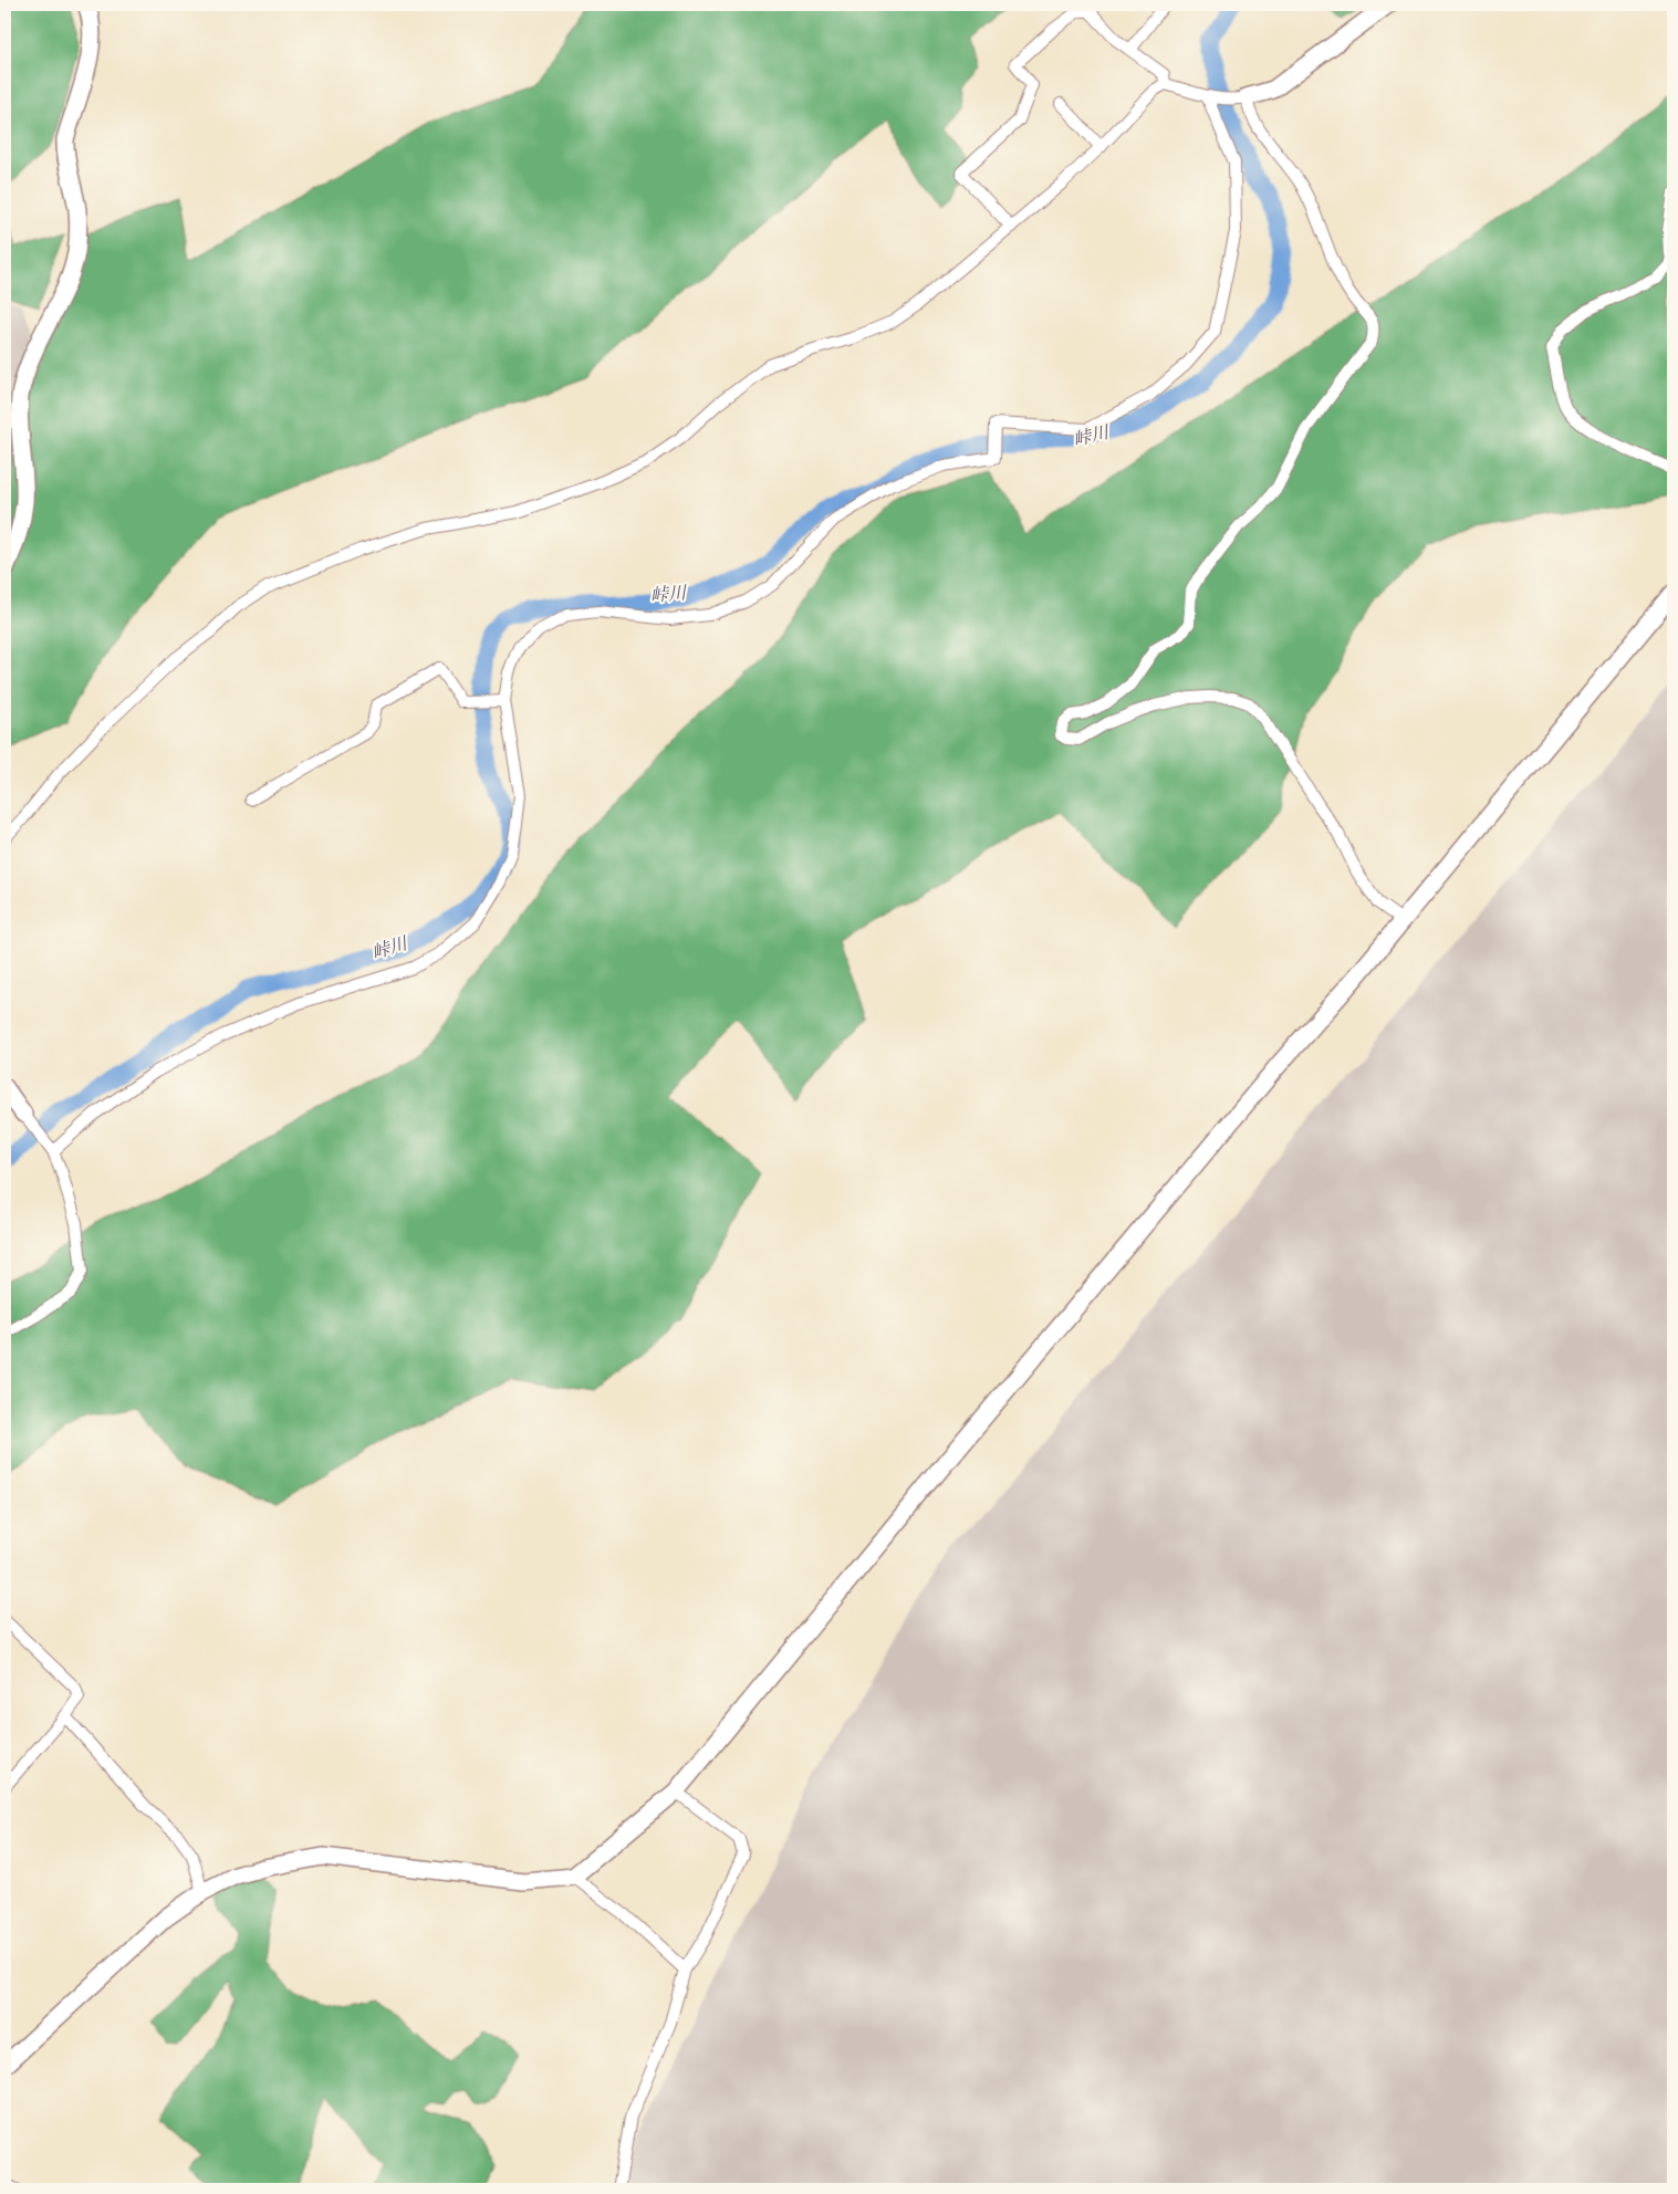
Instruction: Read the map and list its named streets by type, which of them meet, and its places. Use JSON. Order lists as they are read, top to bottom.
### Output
{
  "water": ["峠川"]
}
